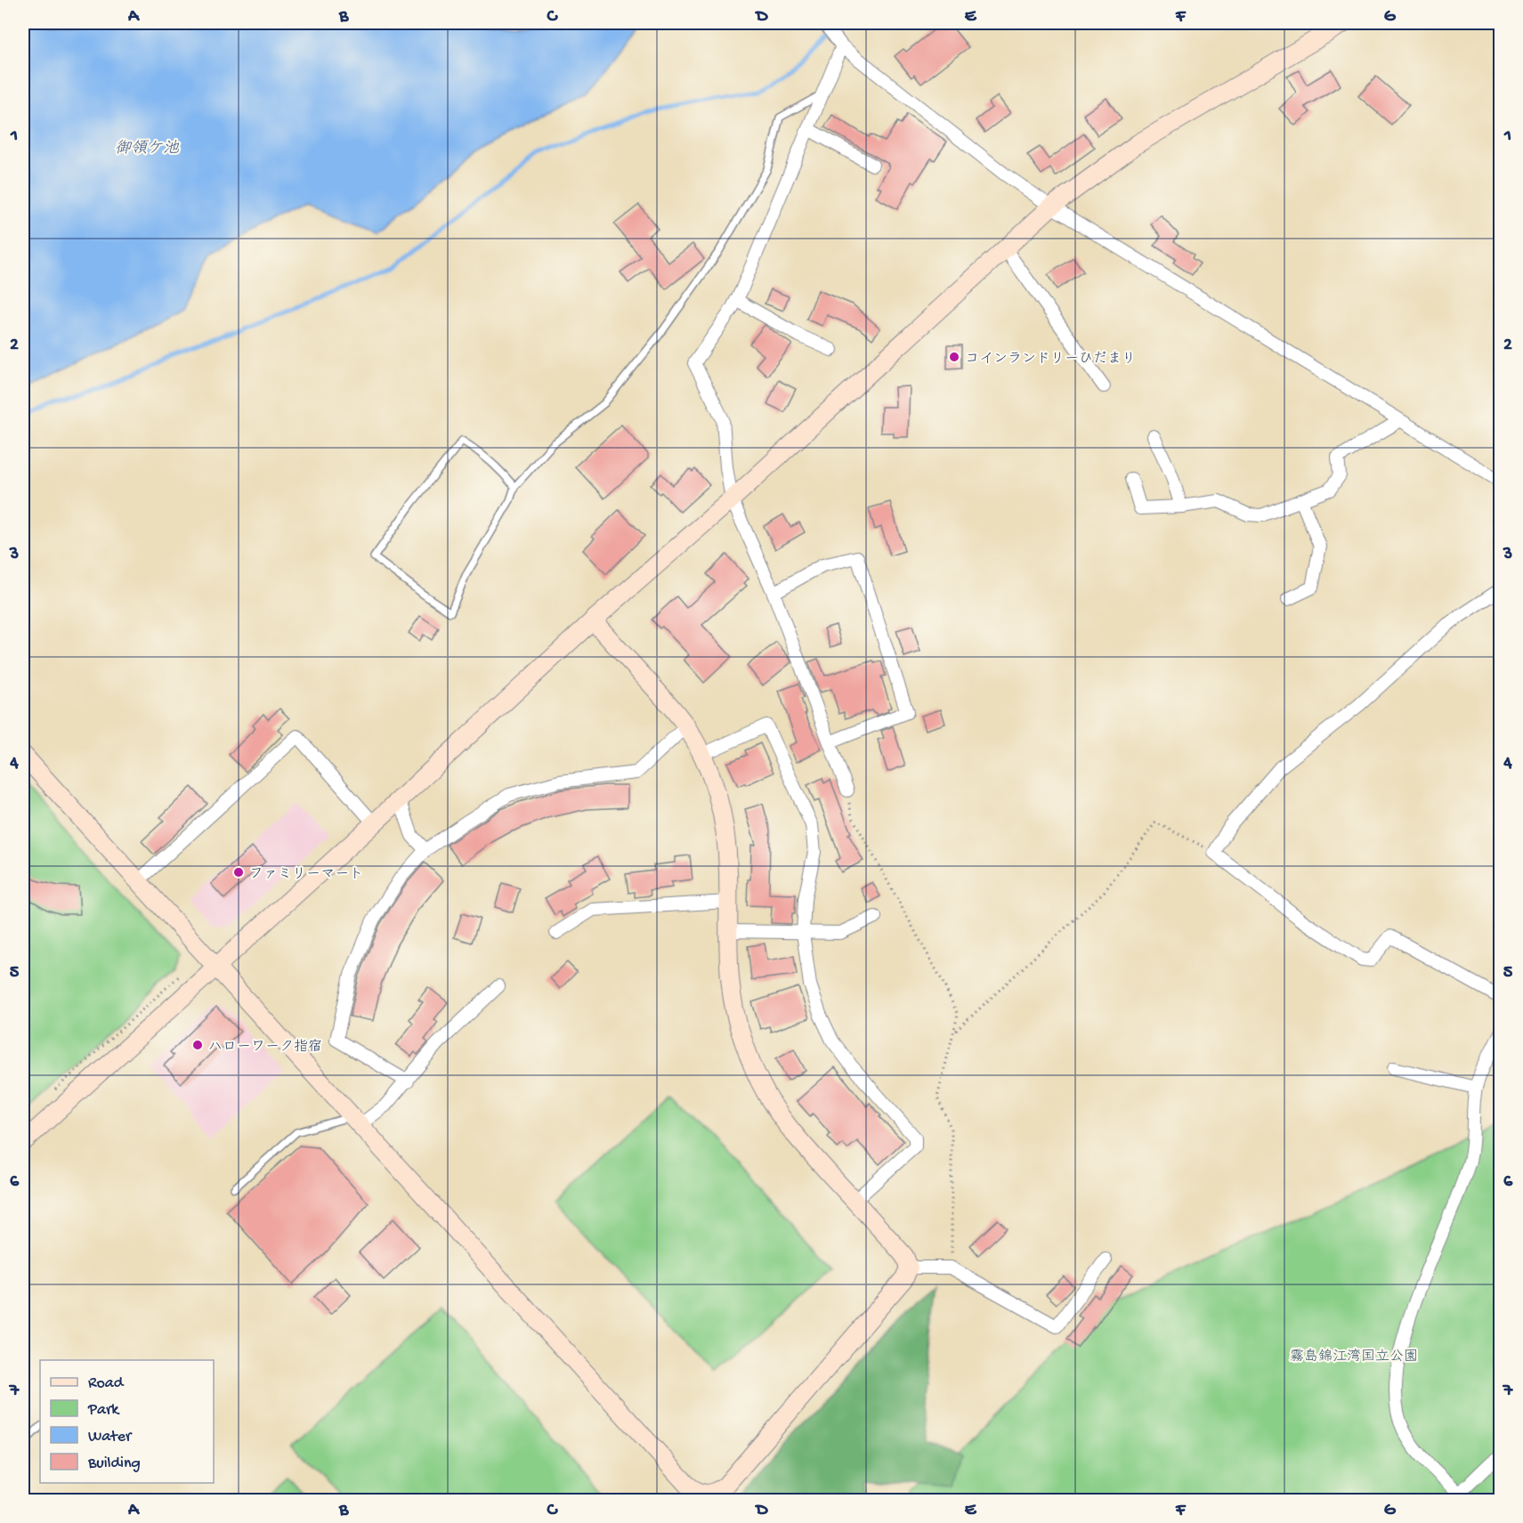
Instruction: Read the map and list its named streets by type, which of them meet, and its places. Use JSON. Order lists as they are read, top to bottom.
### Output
{
  "water": ["御領ケ池"],
  "parks": ["霧島錦江湾国立公園"],
  "places": ["コインランドリーひだまり", "ファミリーマート", "ハローワーク指宿"],
  "legend": [
    "Road",
    "Park",
    "Water",
    "Building"
  ],
  "grid": {
    "columns": [
      "A",
      "B",
      "C",
      "D",
      "E",
      "F",
      "G"
    ],
    "rows": [
      "1",
      "2",
      "3",
      "4",
      "5",
      "6",
      "7"
    ]
  }
}
